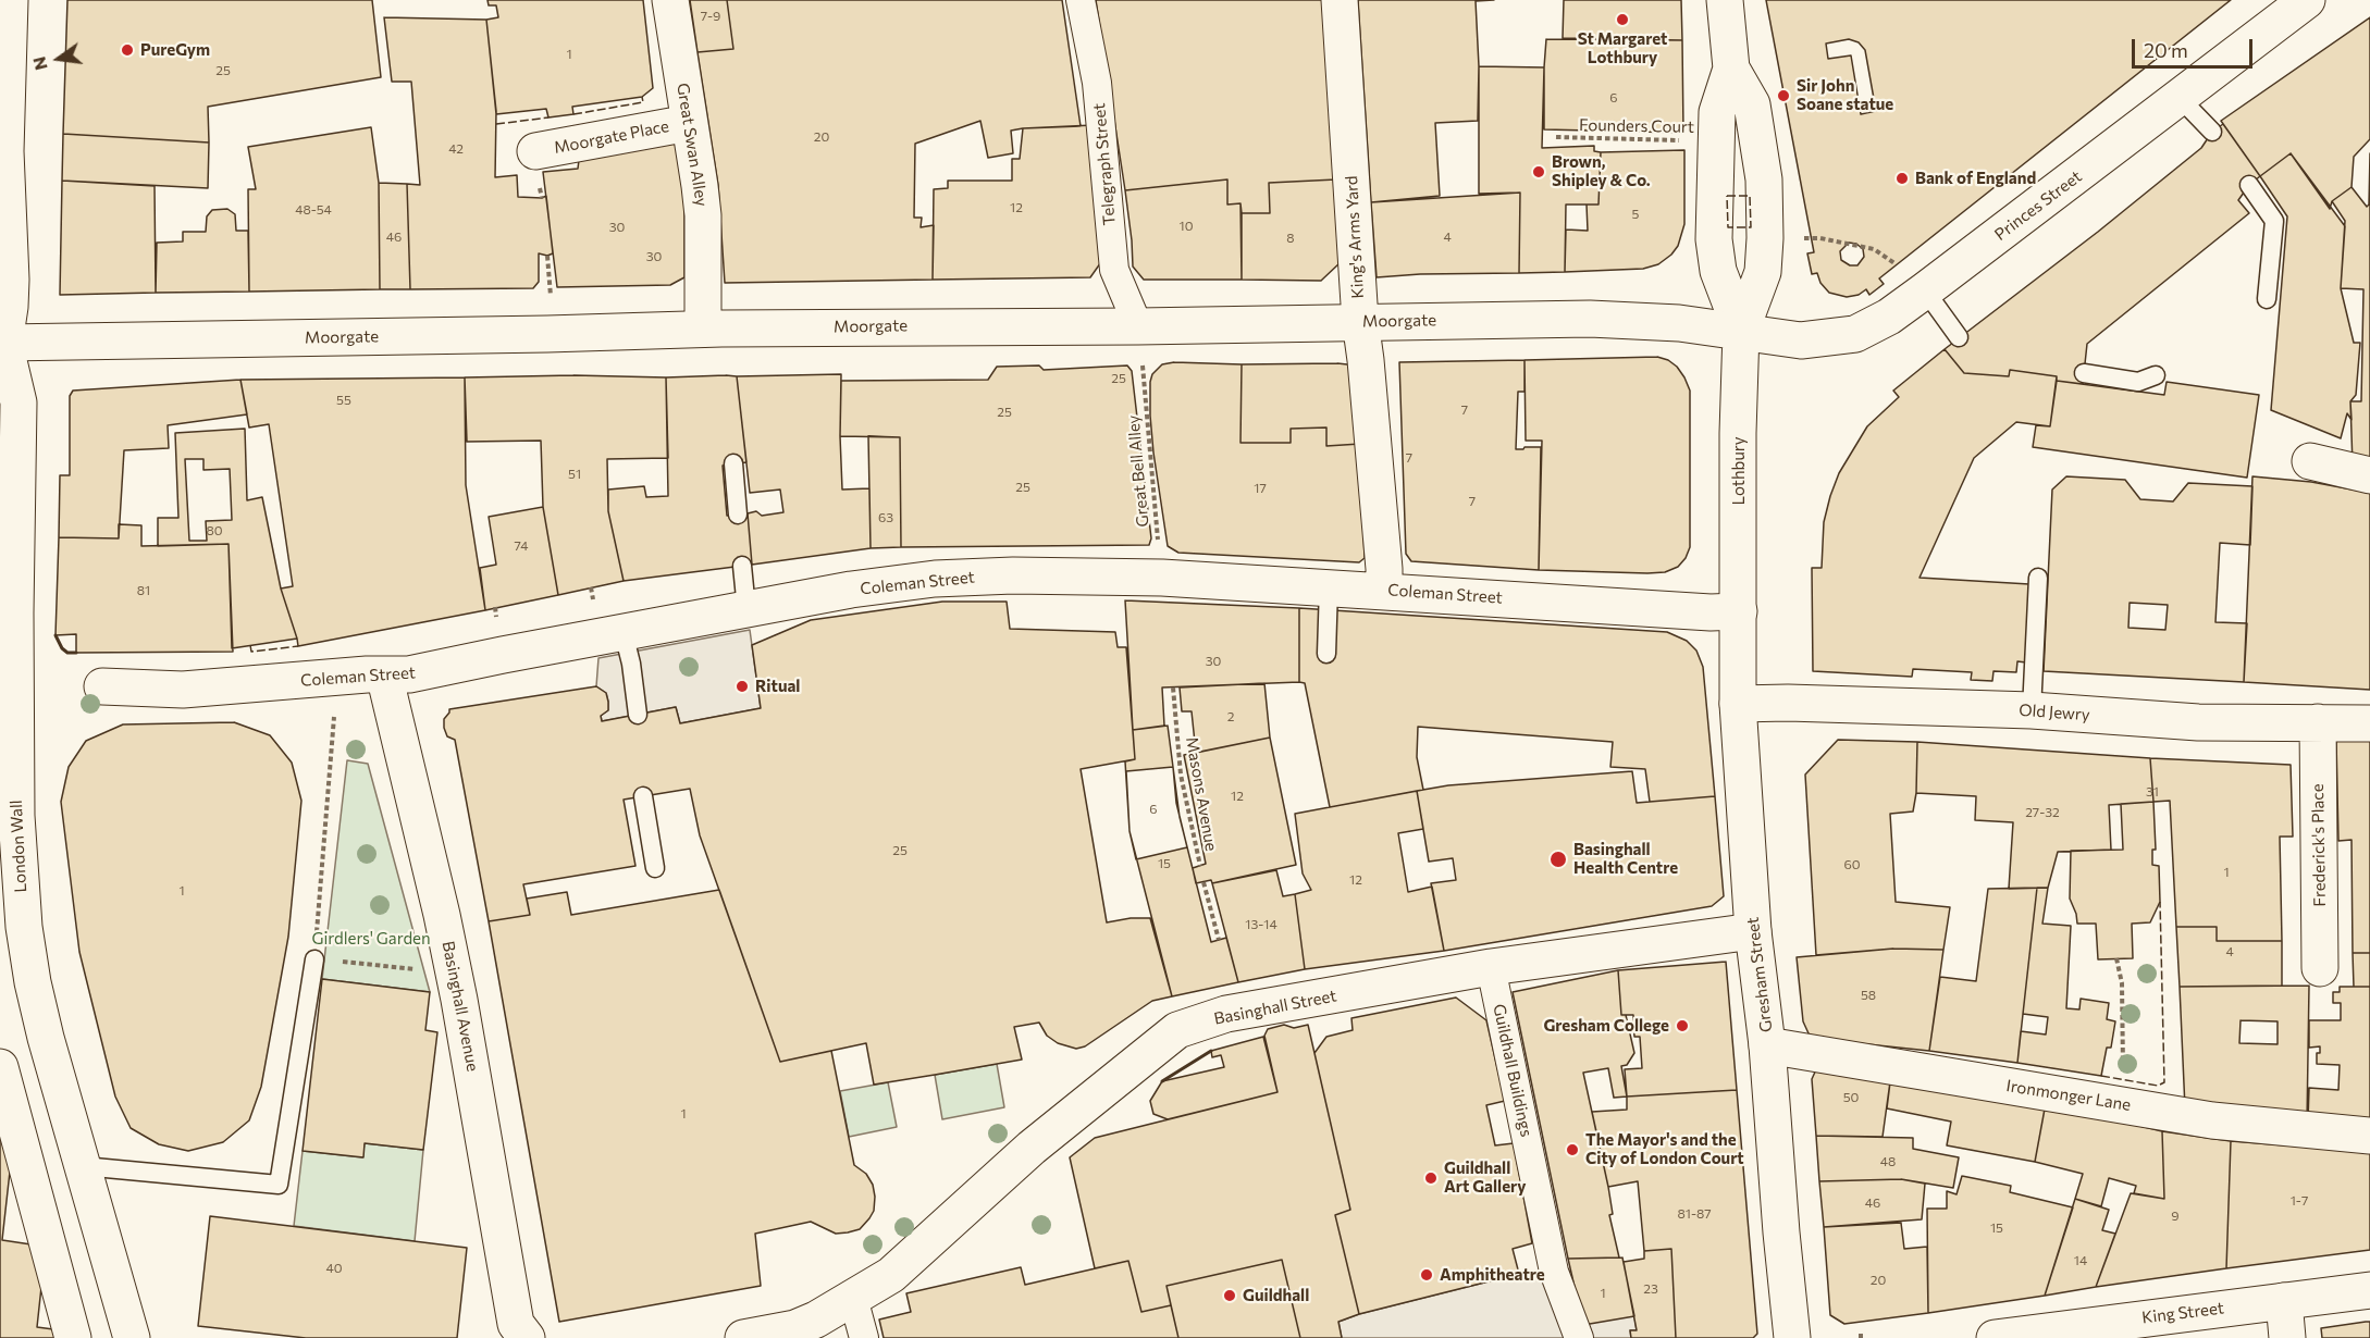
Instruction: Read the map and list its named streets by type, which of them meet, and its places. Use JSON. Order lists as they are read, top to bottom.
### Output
{
  "streets": {
    "street": [
      "Moorgate Place",
      "Great Swan Alley",
      "Telegraph Street",
      "Princes Street",
      "King's Arms Yard",
      "Moorgate",
      "Lothbury",
      "Coleman Street",
      "Old Jewry",
      "Frederick's Place",
      "London Wall",
      "Gresham Street",
      "Basinghall Avenue",
      "Basinghall Street",
      "Guildhall Buildings",
      "Ironmonger Lane",
      "King Street"
    ],
    "path": ["Founders Court", "Great Bell Alley", "Masons Avenue"]
  },
  "crossings": [
    ["Founders Court", "Lothbury"],
    ["Moorgate Place", "Great Swan Alley"],
    ["Great Swan Alley", "Moorgate"],
    ["Telegraph Street", "Moorgate"],
    ["Princes Street", "Moorgate"],
    ["Princes Street", "Lothbury"],
    ["King's Arms Yard", "Moorgate"],
    ["King's Arms Yard", "Coleman Street"],
    ["Moorgate", "Lothbury"],
    ["Moorgate", "London Wall"],
    ["Great Bell Alley", "Coleman Street"],
    ["Lothbury", "Coleman Street"],
    ["Lothbury", "Gresham Street"],
    ["Coleman Street", "Gresham Street"],
    ["Coleman Street", "Basinghall Avenue"],
    ["Old Jewry", "Frederick's Place"],
    ["Old Jewry", "Gresham Street"],
    ["Gresham Street", "Basinghall Street"],
    ["Gresham Street", "Ironmonger Lane"],
    ["Basinghall Street", "Guildhall Buildings"]
  ],
  "parks": ["Girdlers' Garden"],
  "places": [
    "St Margaret Lothbury",
    "PureGym",
    "Sir John Soane statue",
    "Brown, Shipley & Co.",
    "Bank of England",
    "Ritual",
    "Basinghall Health Centre",
    "Gresham College",
    "The Mayor's and the City of London Court",
    "Guildhall Art Gallery",
    "Amphitheatre",
    "Guildhall"
  ],
  "house_numbers": [
    "7-9",
    "1",
    "25",
    "6",
    "20",
    "42",
    "12",
    "48-54",
    "5",
    "10",
    "30",
    "46",
    "4",
    "8",
    "30",
    "25",
    "55",
    "7",
    "25",
    "7",
    "51",
    "25",
    "17",
    "7",
    "63",
    "80",
    "74",
    "81",
    "30",
    "2",
    "31",
    "12",
    "6",
    "27-32",
    "25",
    "15",
    "60",
    "1",
    "12",
    "1",
    "13-14",
    "4",
    "58",
    "50",
    "1",
    "48",
    "1-7",
    "46",
    "81-87",
    "9",
    "15",
    "14",
    "40",
    "20",
    "23",
    "1"
  ],
  "scale_bar": "20 m",
  "north": "left"
}
